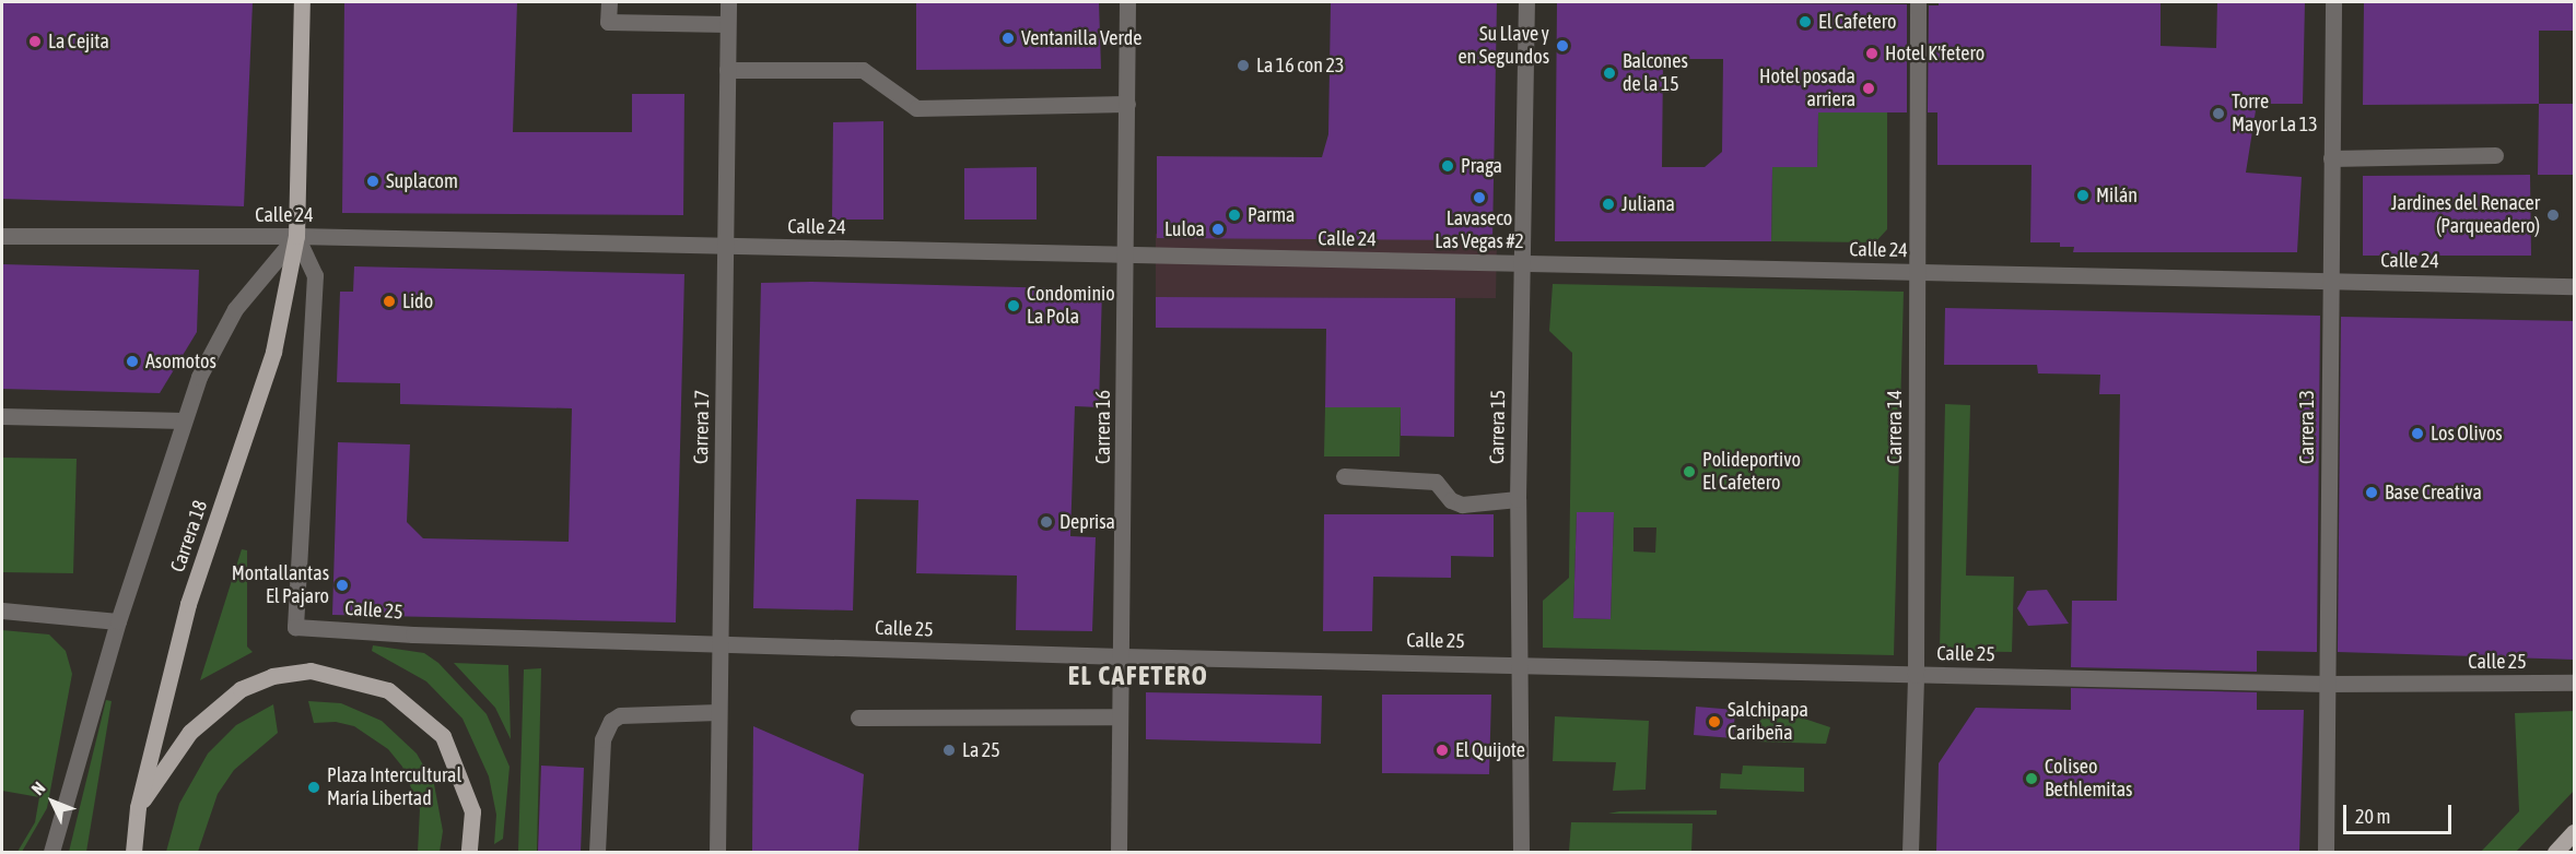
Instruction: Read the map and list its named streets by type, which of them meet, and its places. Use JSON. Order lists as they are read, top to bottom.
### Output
{
  "streets": {
    "main road": ["Carrera 18"],
    "street": [
      "Calle 24",
      "Carrera 17",
      "Carrera 16",
      "Carrera 15",
      "Carrera 14",
      "Carrera 13",
      "Calle 25"
    ]
  },
  "crossings": [
    ["Calle 24", "Carrera 17"],
    ["Calle 24", "Carrera 16"],
    ["Calle 24", "Carrera 15"],
    ["Calle 24", "Carrera 14"],
    ["Calle 24", "Carrera 13"],
    ["Calle 24", "Carrera 18"],
    ["Carrera 17", "Calle 25"],
    ["Carrera 16", "Calle 25"],
    ["Carrera 15", "Calle 25"],
    ["Carrera 14", "Calle 25"],
    ["Carrera 13", "Calle 25"],
    ["Carrera 18", "Calle 25"]
  ],
  "districts": ["EL CAFETERO"],
  "places": [
    "El Cafetero",
    "Ventanilla Verde",
    "La Cejita",
    "Su Llave y en Segundos",
    "Hotel K'fetero",
    "La 16 con 23",
    "Balcones de la 15",
    "Hotel posada arriera",
    "Torre Mayor La 13",
    "Praga",
    "Suplacom",
    "Milán",
    "Lavaseco Las Vegas #2",
    "Juliana",
    "Parma",
    "Jardines del Renacer (Parqueadero)",
    "Luloa",
    "Lido",
    "Condominio La Pola",
    "Asomotos",
    "Los Olivos",
    "Polideportivo El Cafetero",
    "Base Creativa",
    "Deprisa",
    "Montallantas El Pajaro",
    "Salchipapa Caribeña",
    "La 25",
    "El Quijote",
    "Coliseo Bethlemitas",
    "Plaza Intercultural María Libertad"
  ],
  "scale_bar": "20 m",
  "north": "top left"
}
